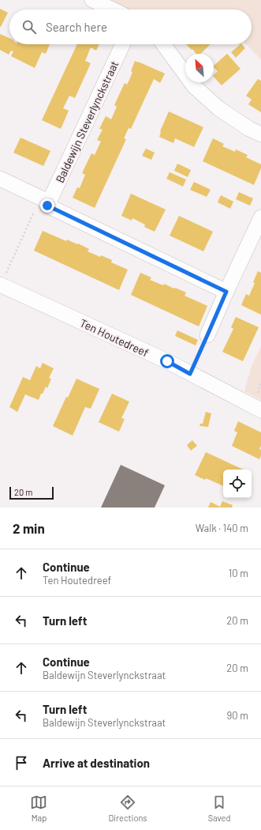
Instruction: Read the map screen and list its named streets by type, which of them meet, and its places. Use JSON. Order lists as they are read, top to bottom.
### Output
{
  "streets": {
    "street": ["Baldewijn Steverlynckstraat", "Ten Houtedreef"]
  },
  "scale_bar": "20 m",
  "north": "top left",
  "page": {
    "search": "Search here",
    "scale": "20 m",
    "heading": ["2 min", "Walk · 140 m"],
    "list": [
      ["Continue", "Ten Houtedreef", "10 m"],
      ["Turn left", "20 m"],
      ["Continue", "Baldewijn Steverlynckstraat", "20 m"],
      ["Turn left", "Baldewijn Steverlynckstraat", "90 m"],
      "Arrive at destination"
    ],
    "nav": ["Map", "Directions", "Saved"]
  }
}
